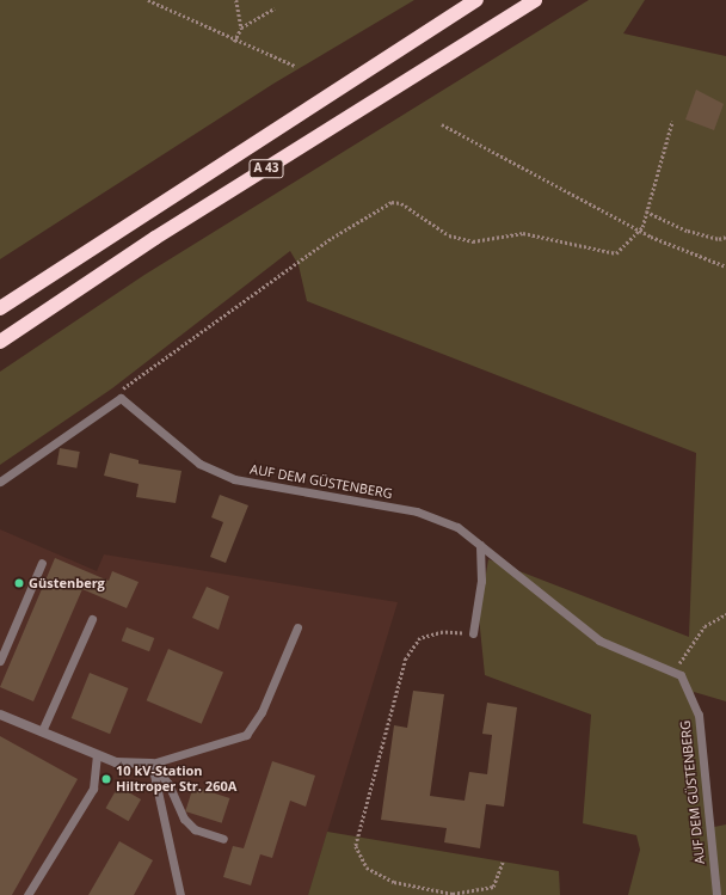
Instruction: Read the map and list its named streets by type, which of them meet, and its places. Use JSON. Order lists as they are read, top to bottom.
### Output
{
  "streets": {
    "highway": ["A 43"],
    "lane": ["AUF DEM GÜSTENBERG"]
  },
  "places": ["Güstenberg", "10 kV-Station Hiltroper Str. 260A"]
}
